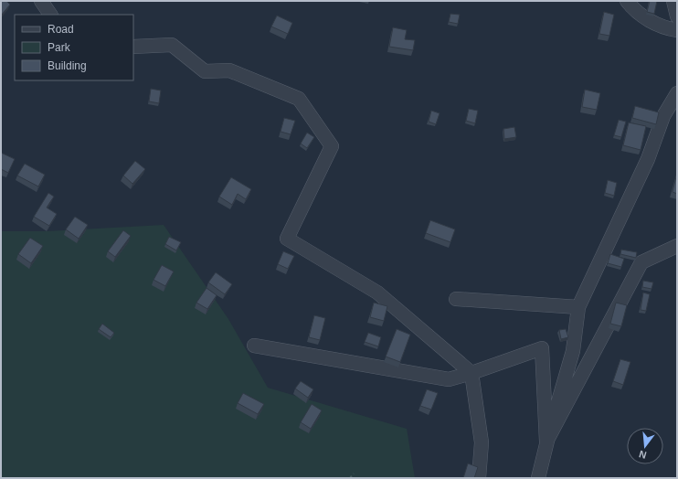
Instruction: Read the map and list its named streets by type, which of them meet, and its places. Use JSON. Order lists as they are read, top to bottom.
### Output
{
  "legend": ["Road", "Park", "Building"],
  "north": "bottom"
}
